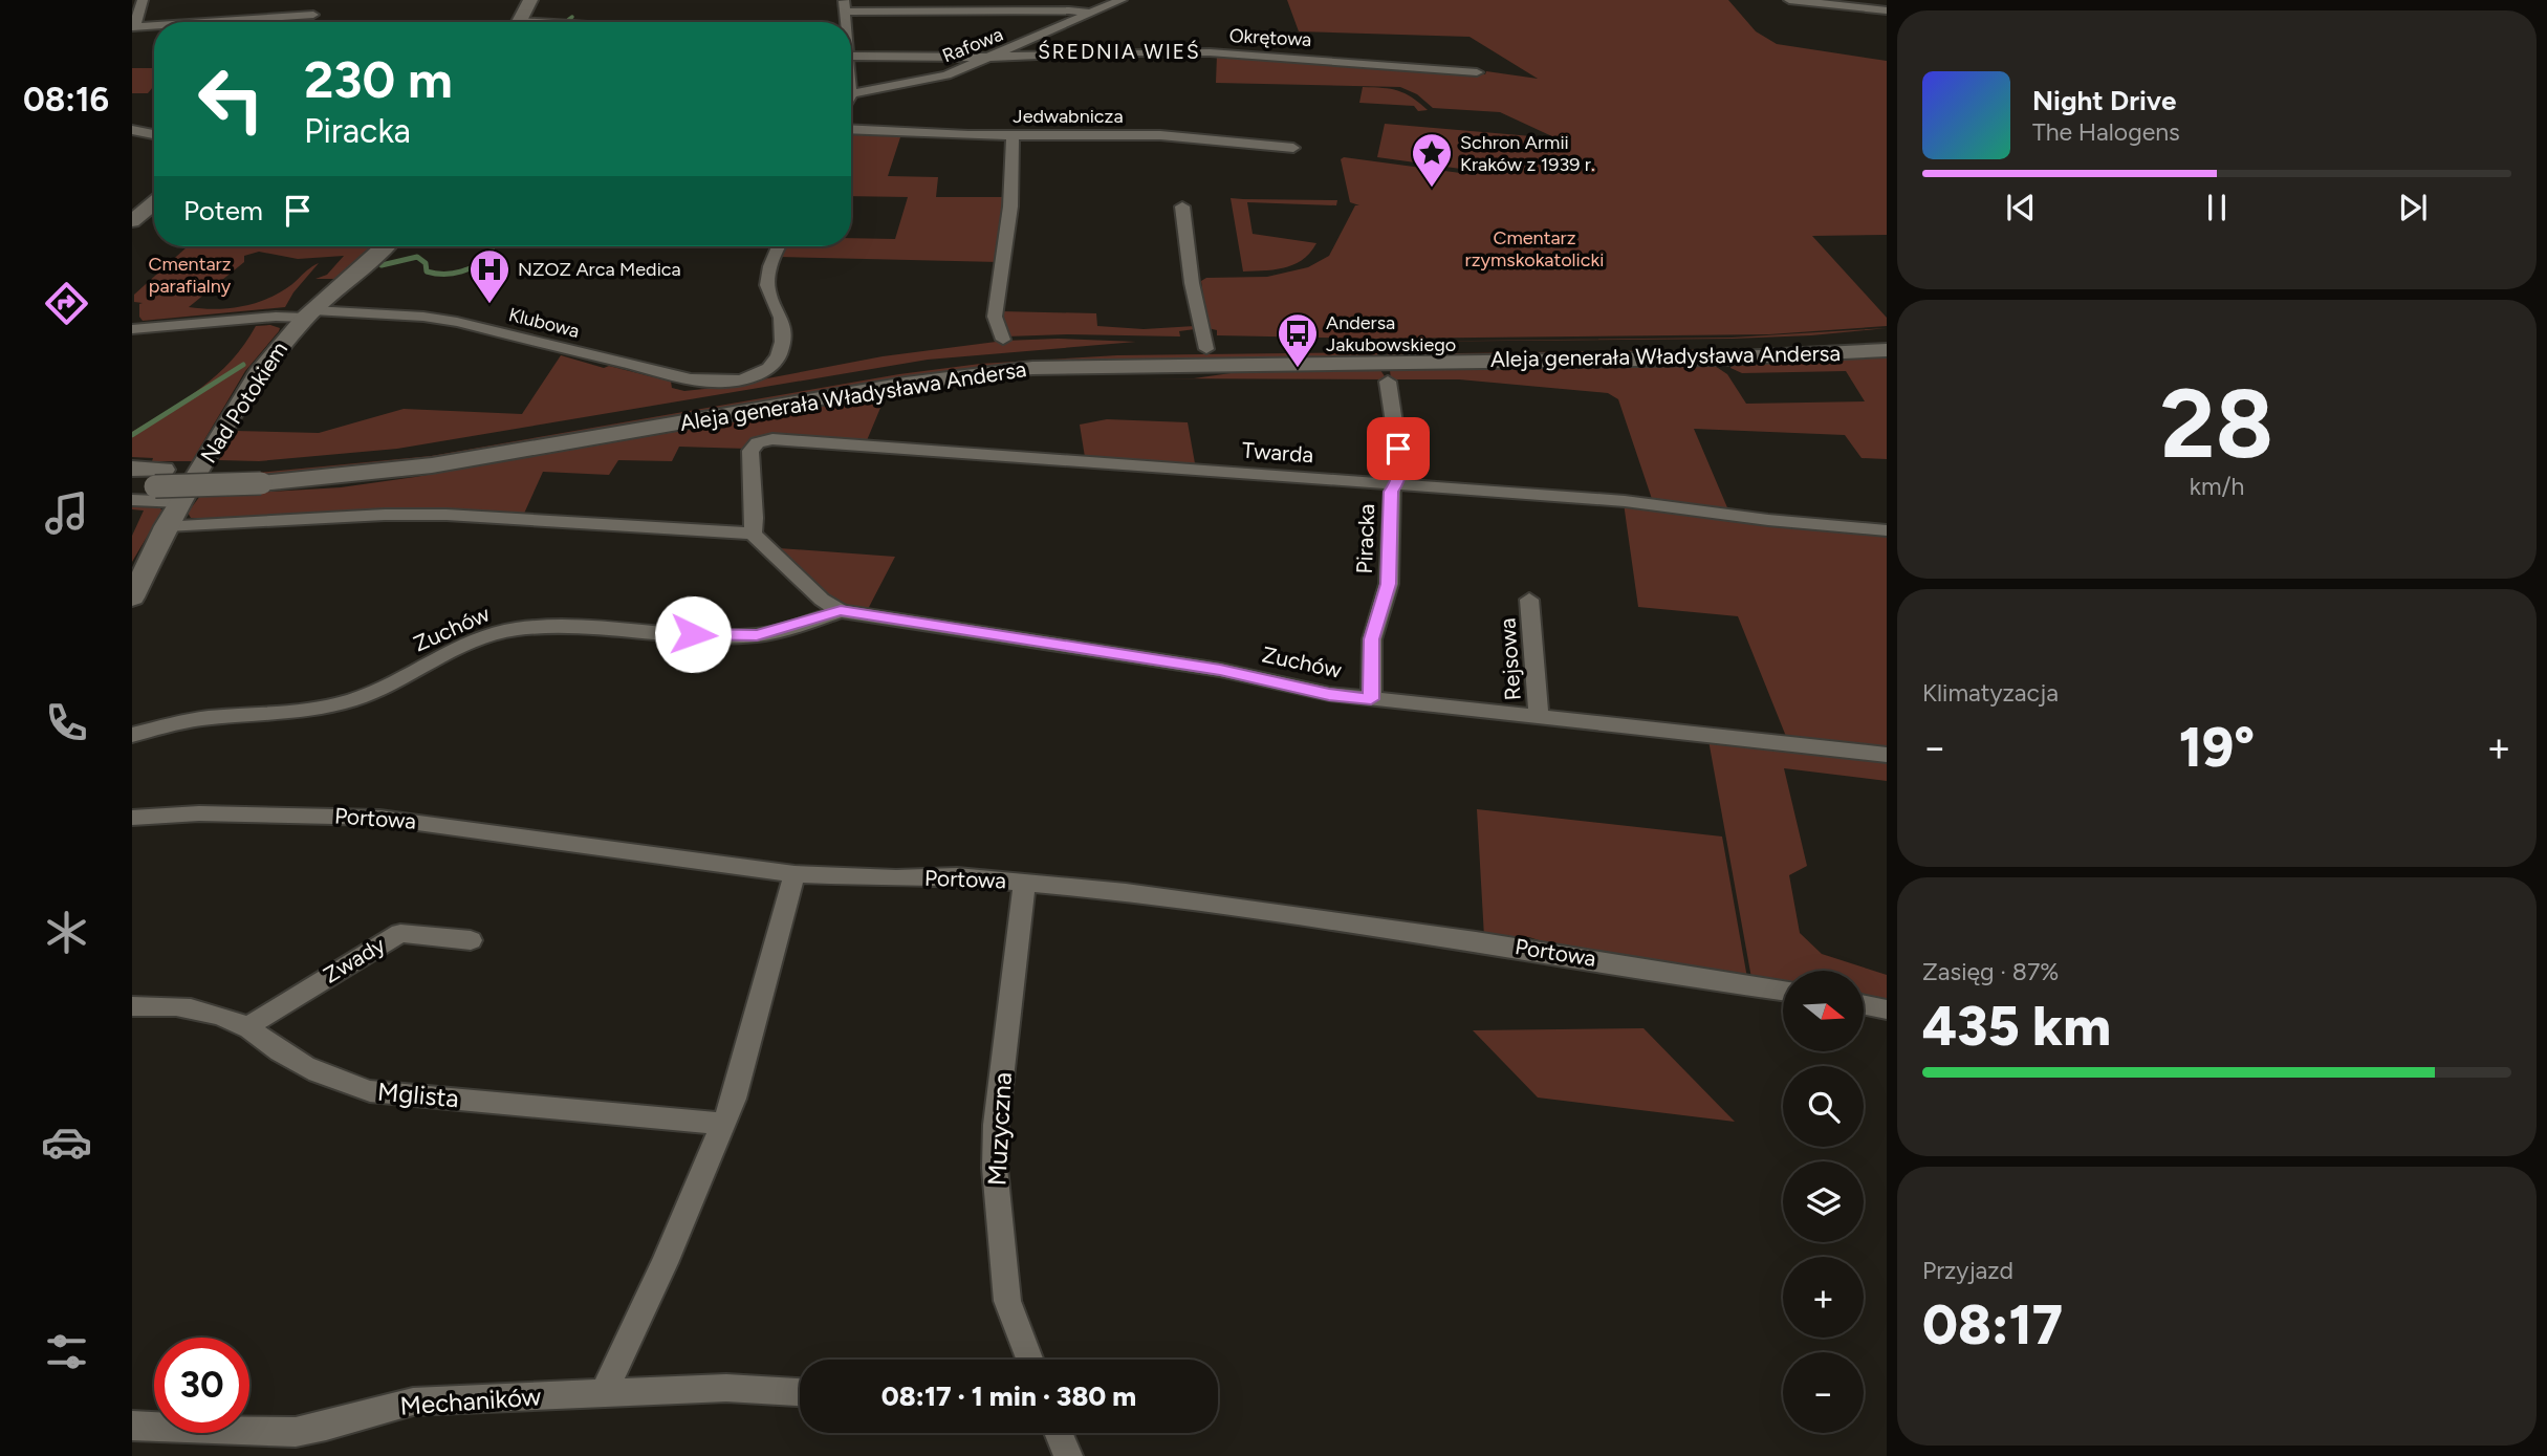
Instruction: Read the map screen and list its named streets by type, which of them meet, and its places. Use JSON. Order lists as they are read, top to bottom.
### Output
{
  "streets": {
    "main road": ["Aleja generała Władysława Andersa", "Nad Potokiem"],
    "street": [
      "Okrętowa",
      "Rafowa",
      "Jedwabnicza",
      "Klubowa",
      "Twarda",
      "Piracka",
      "Zuchów",
      "Rejsowa",
      "Portowa",
      "Zwady",
      "Mglista",
      "Muzyczna",
      "Mechaników"
    ]
  },
  "crossings": [
    ["Okrętowa", "Rafowa"],
    ["Klubowa", "Nad Potokiem"],
    ["Twarda", "Piracka"],
    ["Twarda", "Zuchów"],
    ["Piracka", "Zuchów"],
    ["Zuchów", "Rejsowa"],
    ["Portowa", "Muzyczna"],
    ["Zwady", "Mglista"]
  ],
  "districts": ["ŚREDNIA WIEŚ"],
  "parks": ["Cmentarz rzymskokatolicki", "Cmentarz parafialny"],
  "places": {
    "place": ["Schron Armii Kraków z 1939 r."],
    "hospital": ["NZOZ Arca Medica"],
    "bus stop": ["Andersa Jakubowskiego"]
  },
  "north": "right",
  "page": {
    "tabs": "08:16",
    "turn": ["230 m", "Piracka"],
    "song": ["Night Drive", "The Halogens"],
    "then": "Potem",
    "tile": [
      ["28", "km/h"],
      "Klimatyzacja",
      ["Zasięg · 87%", "435 km"],
      ["Przyjazd", "08:17"]
    ],
    "heat": ["−", "19°", "+"],
    "map_buttons": ["+", "−"],
    "limit": "30",
    "trip": "08:17 · 1 min · 380 m"
  }
}
